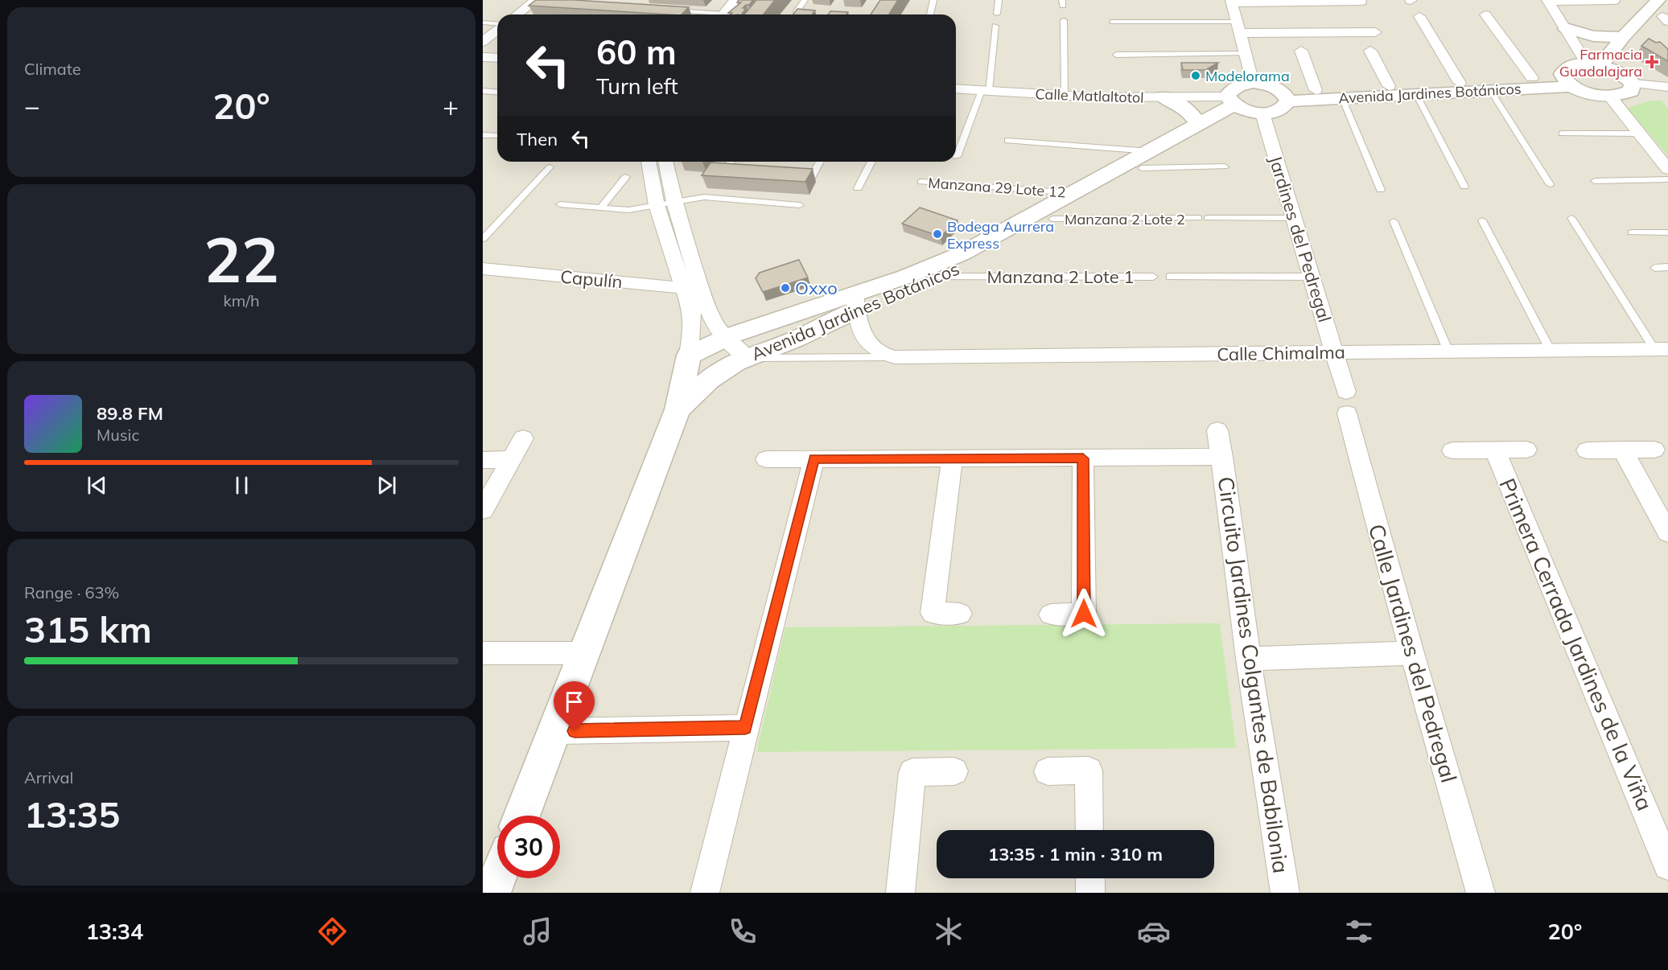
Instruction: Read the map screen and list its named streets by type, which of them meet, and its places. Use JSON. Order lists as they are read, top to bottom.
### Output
{
  "streets": {
    "street": [
      "Avenida Jardines Botánicos",
      "Calle Matlaltotol",
      "Jardines del Pedregal",
      "Capulín",
      "Calle Chimalma",
      "Primera Cerrada Jardines de la Viña",
      "Calle Jardines del Pedregal",
      "Circuito Jardines Colgantes de Babilonia"
    ],
    "lane": ["Manzana 29 Lote 12", "Manzana 2 Lote 2", "Manzana 2 Lote 1"]
  },
  "crossings": [
    ["Avenida Jardines Botánicos", "Calle Matlaltotol"],
    ["Avenida Jardines Botánicos", "Manzana 29 Lote 12"],
    ["Avenida Jardines Botánicos", "Manzana 2 Lote 2"],
    ["Avenida Jardines Botánicos", "Jardines del Pedregal"],
    ["Avenida Jardines Botánicos", "Manzana 2 Lote 1"],
    ["Avenida Jardines Botánicos", "Calle Chimalma"],
    ["Calle Matlaltotol", "Jardines del Pedregal"],
    ["Jardines del Pedregal", "Calle Chimalma"],
    ["Jardines del Pedregal", "Calle Jardines del Pedregal"]
  ],
  "places": {
    "health": ["Farmacia Guadalajara"],
    "other": ["Modelorama", "Bodega Aurrera Express", "Oxxo"]
  },
  "page": {
    "tile": [
      "Climate",
      ["22", "km/h"],
      ["Range · 63%", "315 km"],
      ["Arrival", "13:35"]
    ],
    "turn": ["60 m", "Turn left"],
    "heat": ["−", "20°", "+"],
    "then": "Then",
    "song": ["89.8 FM", "Music"],
    "limit": "30",
    "trip": "13:35 · 1 min · 310 m",
    "tabs": ["13:34", "20°"]
  }
}
